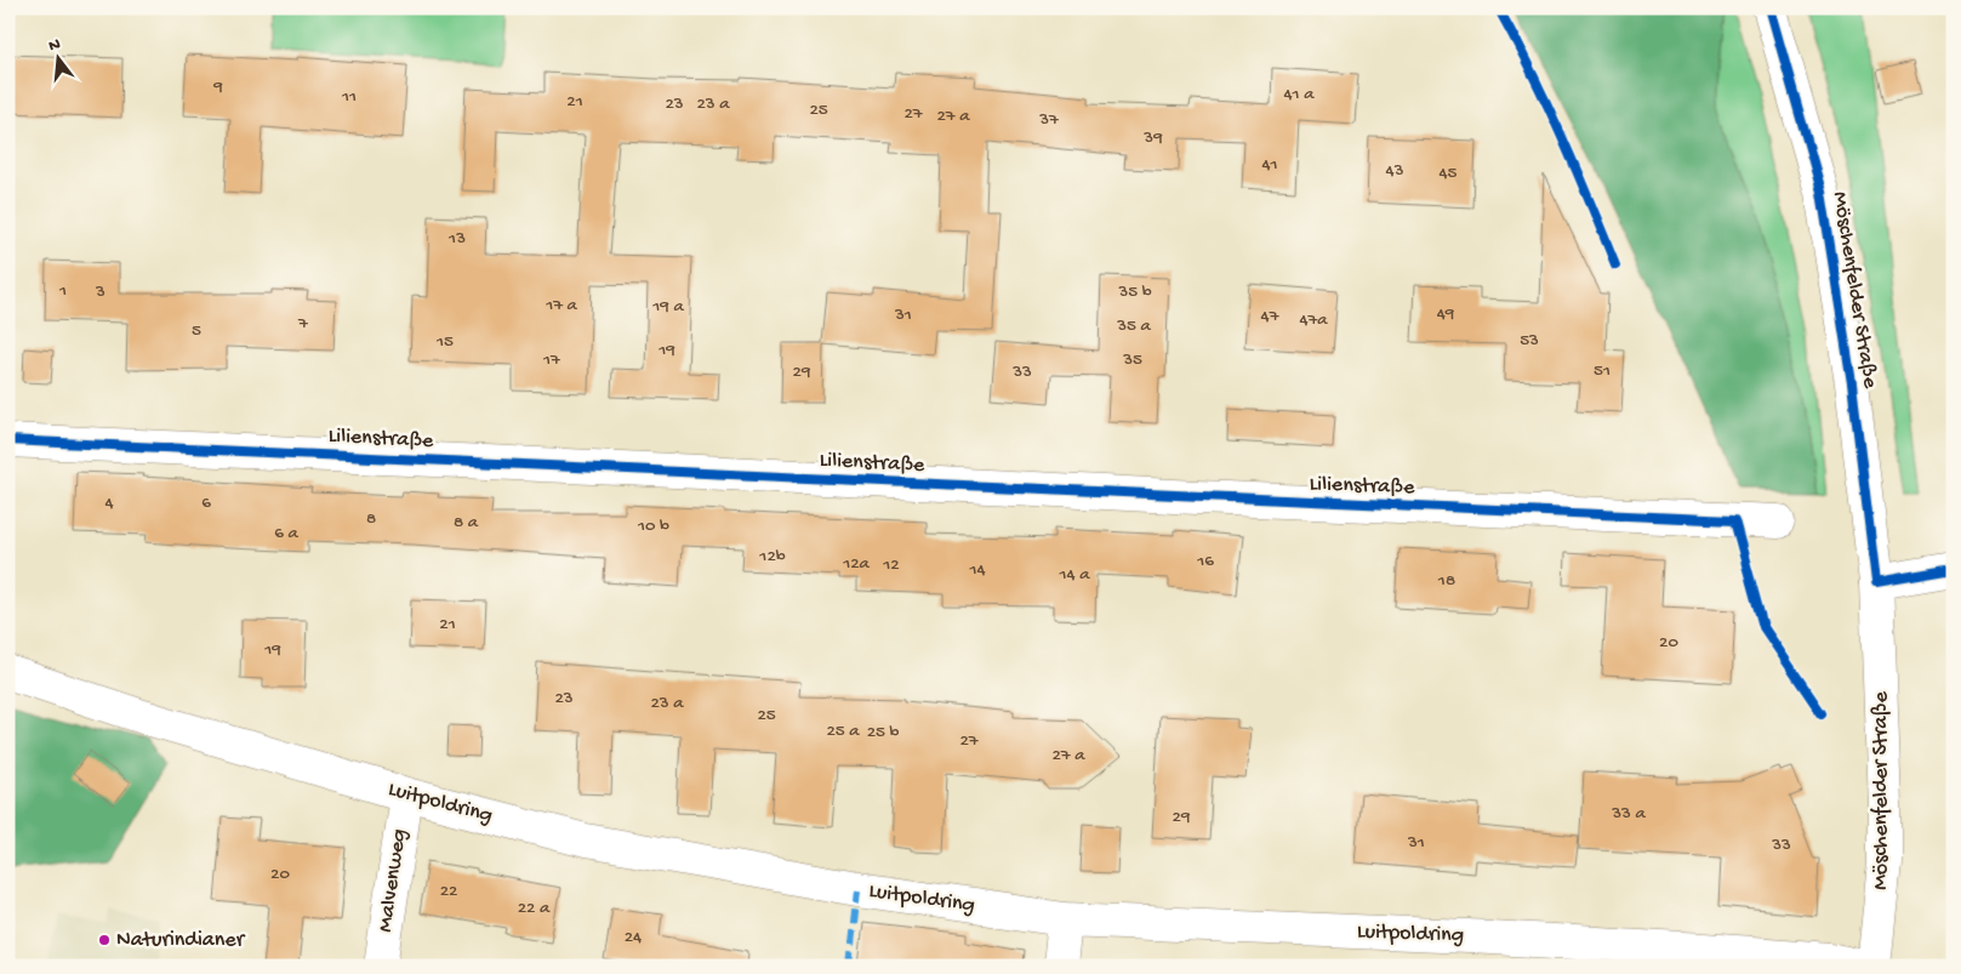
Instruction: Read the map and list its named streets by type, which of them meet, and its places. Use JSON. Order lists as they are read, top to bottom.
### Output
{
  "streets": {
    "street": [
      "Möschenfelder Straße",
      "Lilienstraße",
      "Luitpoldring",
      "Malvenweg"
    ]
  },
  "crossings": [
    ["Luitpoldring", "Malvenweg"]
  ],
  "places": ["Naturindianer"],
  "house_numbers": [
    "9",
    "41 a",
    "11",
    "21",
    "23",
    "23 a",
    "25",
    "27",
    "27 a",
    "37",
    "39",
    "41",
    "43",
    "45",
    "13",
    "1",
    "3",
    "35 b",
    "17 a",
    "19 a",
    "49",
    "31",
    "47",
    "47a",
    "7",
    "35 a",
    "5",
    "53",
    "15",
    "19",
    "17",
    "35",
    "51",
    "29",
    "33",
    "4",
    "6",
    "8",
    "8 a",
    "10 b",
    "6 a",
    "12b",
    "16",
    "12a",
    "12",
    "14",
    "14 a",
    "18",
    "21",
    "20",
    "19",
    "23",
    "23 a",
    "25",
    "25 a",
    "25 b",
    "27",
    "27 a",
    "33 a",
    "29",
    "31",
    "33",
    "20",
    "22",
    "22 a",
    "24"
  ],
  "north": "top"
}
